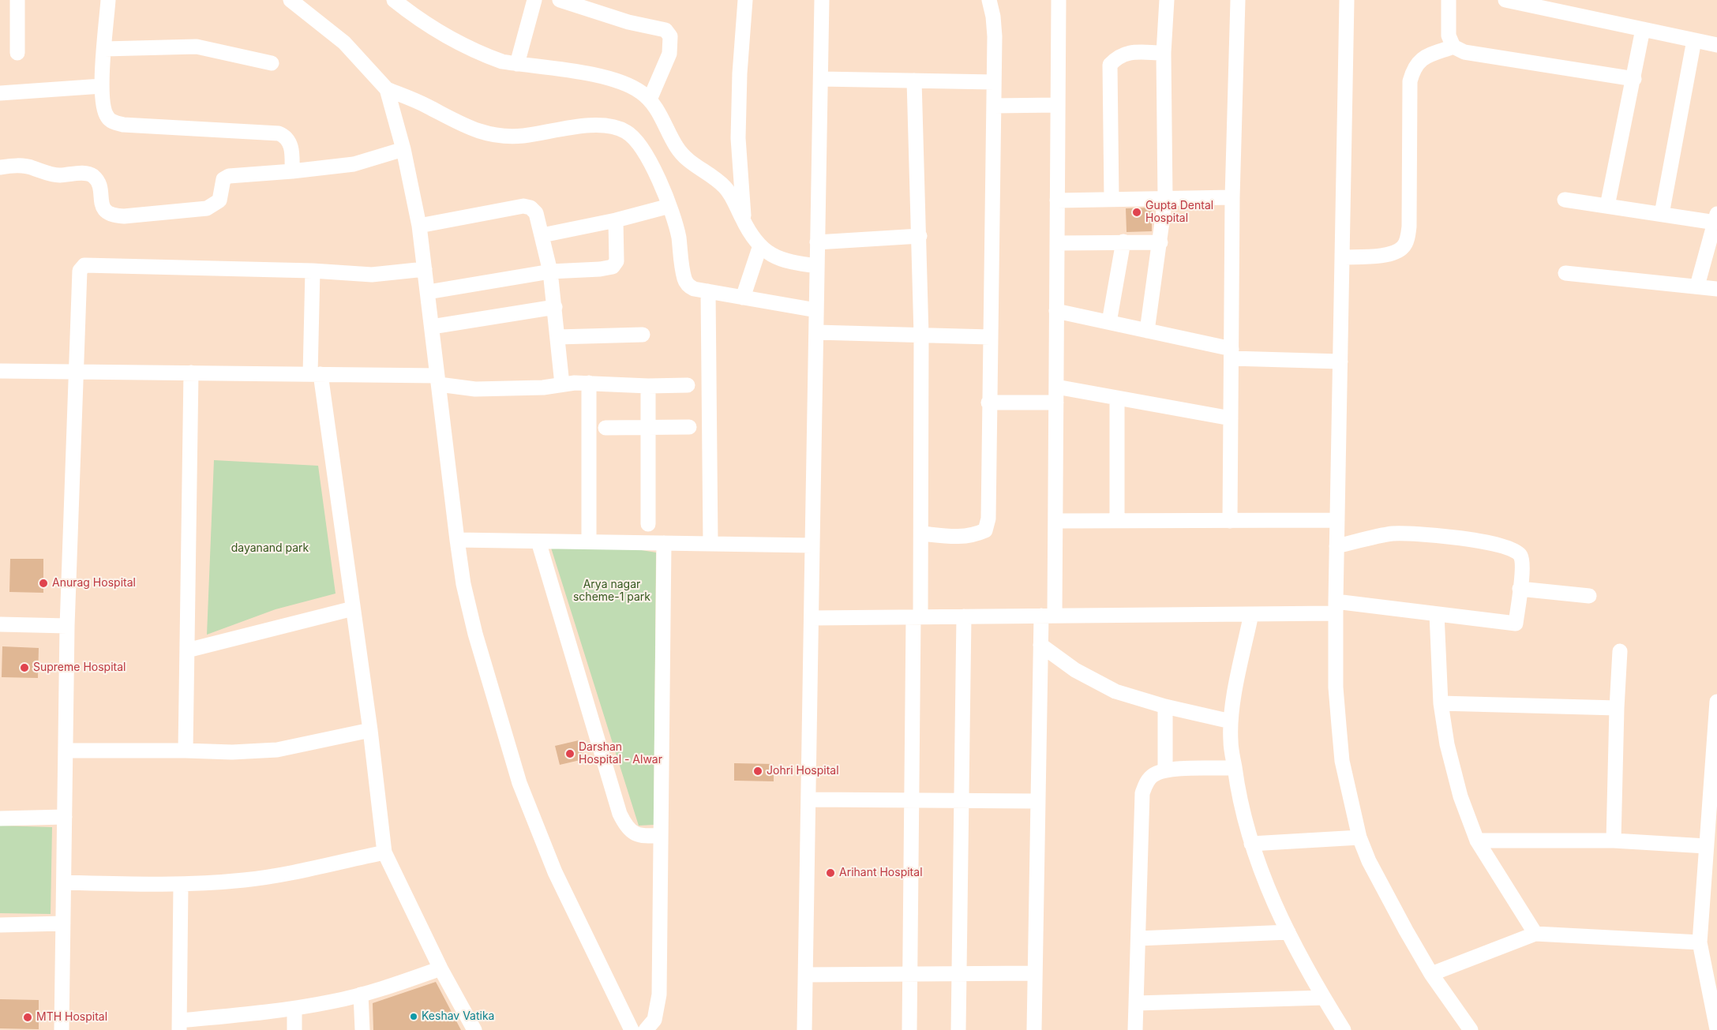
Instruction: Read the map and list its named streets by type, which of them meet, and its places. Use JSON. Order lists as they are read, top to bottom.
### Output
{
  "parks": ["dayanand park", "Arya nagar scheme-1 park"],
  "places": [
    "Gupta Dental Hospital",
    "Anurag Hospital",
    "Supreme Hospital",
    "Darshan Hospital - Alwar",
    "Johri Hospital",
    "Arihant Hospital",
    "Keshav Vatika",
    "MTH Hospital"
  ]
}
